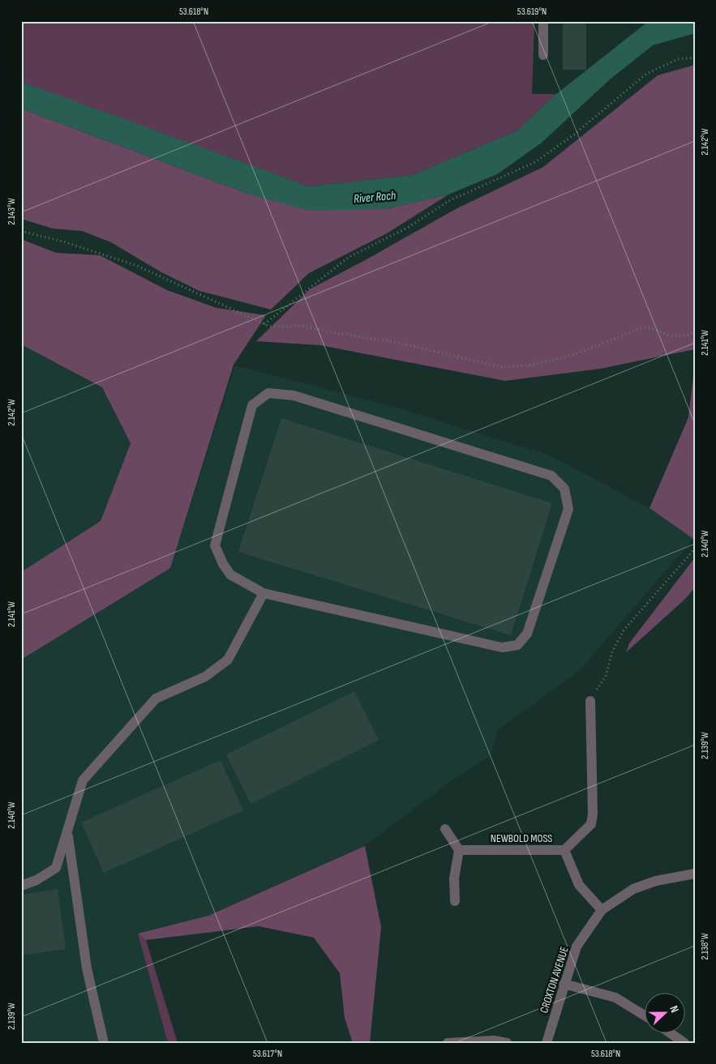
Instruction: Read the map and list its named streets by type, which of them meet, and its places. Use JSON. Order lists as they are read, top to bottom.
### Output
{
  "streets": {
    "street": ["NEWBOLD MOSS", "CROXTON AVENUE"]
  },
  "crossings": [
    ["NEWBOLD MOSS", "CROXTON AVENUE"]
  ],
  "water": ["River Roch"],
  "north": "right",
  "coordinates": [
    "53.618°N",
    "53.619°N",
    "2.142°W",
    "2.143°W",
    "2.141°W",
    "2.140°W",
    "2.139°W",
    "2.138°W",
    "53.617°N"
  ]
}
